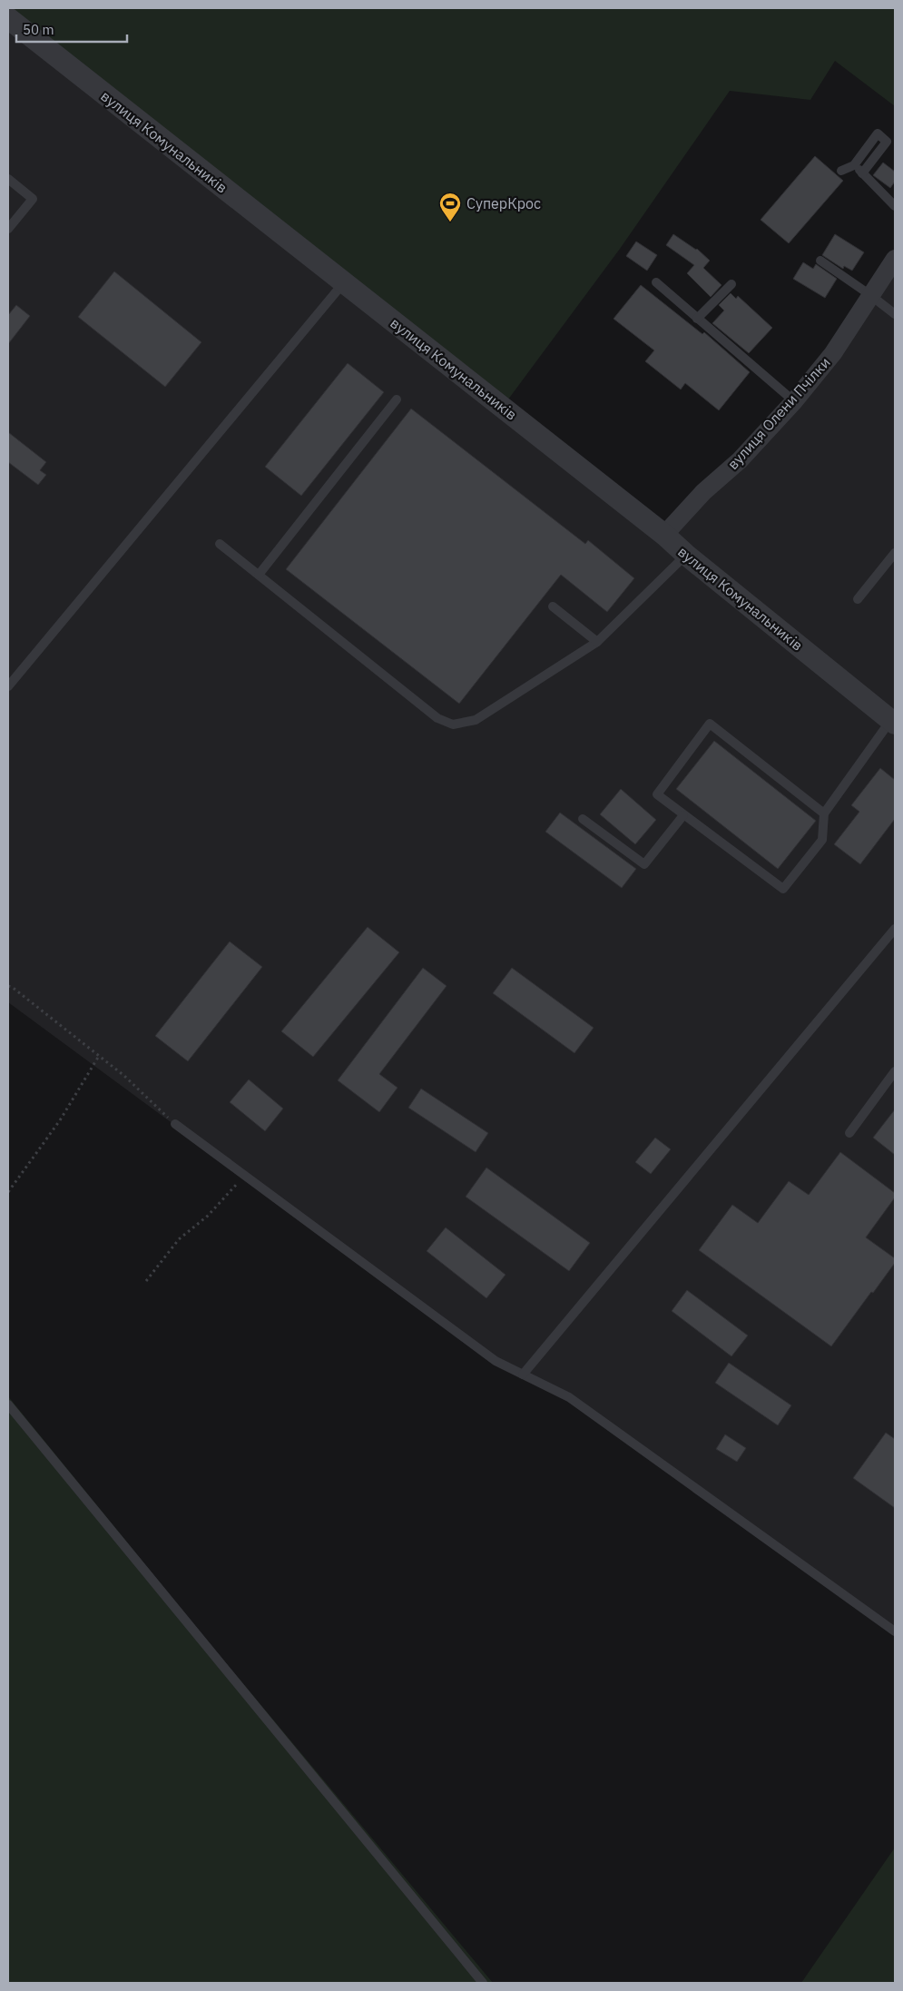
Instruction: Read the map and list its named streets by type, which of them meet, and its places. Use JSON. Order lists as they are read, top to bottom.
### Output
{
  "streets": {
    "street": ["вулиця Комунальників", "вулиця Олени Пчілки"]
  },
  "crossings": [
    ["вулиця Комунальників", "вулиця Олени Пчілки"]
  ],
  "places": {
    "sports": ["СуперКрос"]
  },
  "scale_bar": "50 m"
}
